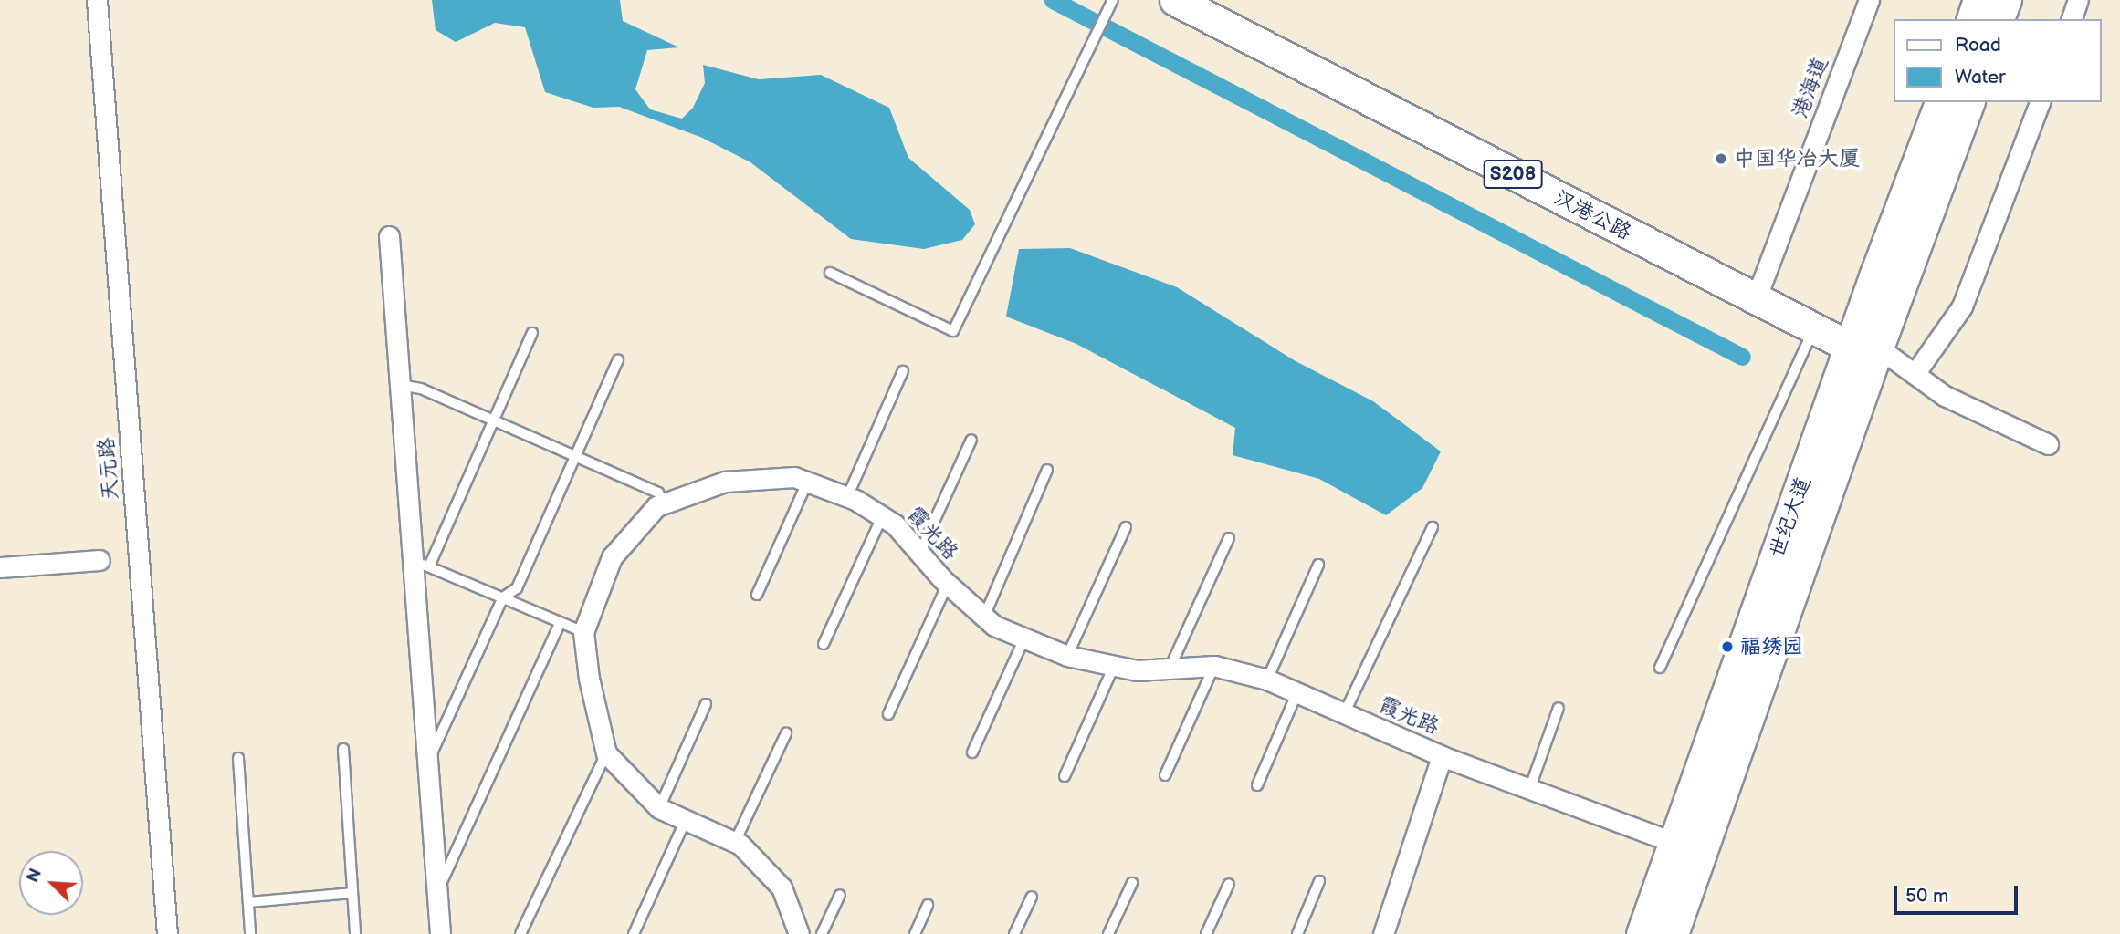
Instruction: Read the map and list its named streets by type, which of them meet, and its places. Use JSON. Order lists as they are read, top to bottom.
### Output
{
  "streets": {
    "main road": ["S208", "汉港公路", "世纪大道"],
    "street": ["港海道", "天元路", "霞光路"]
  },
  "crossings": [
    ["港海道", "汉港公路"],
    ["汉港公路", "世纪大道"],
    ["世纪大道", "霞光路"]
  ],
  "places": ["中国华冶大厦", "福绣园"],
  "legend": ["Road", "Water"],
  "scale_bar": "50 m",
  "north": "top left"
}
